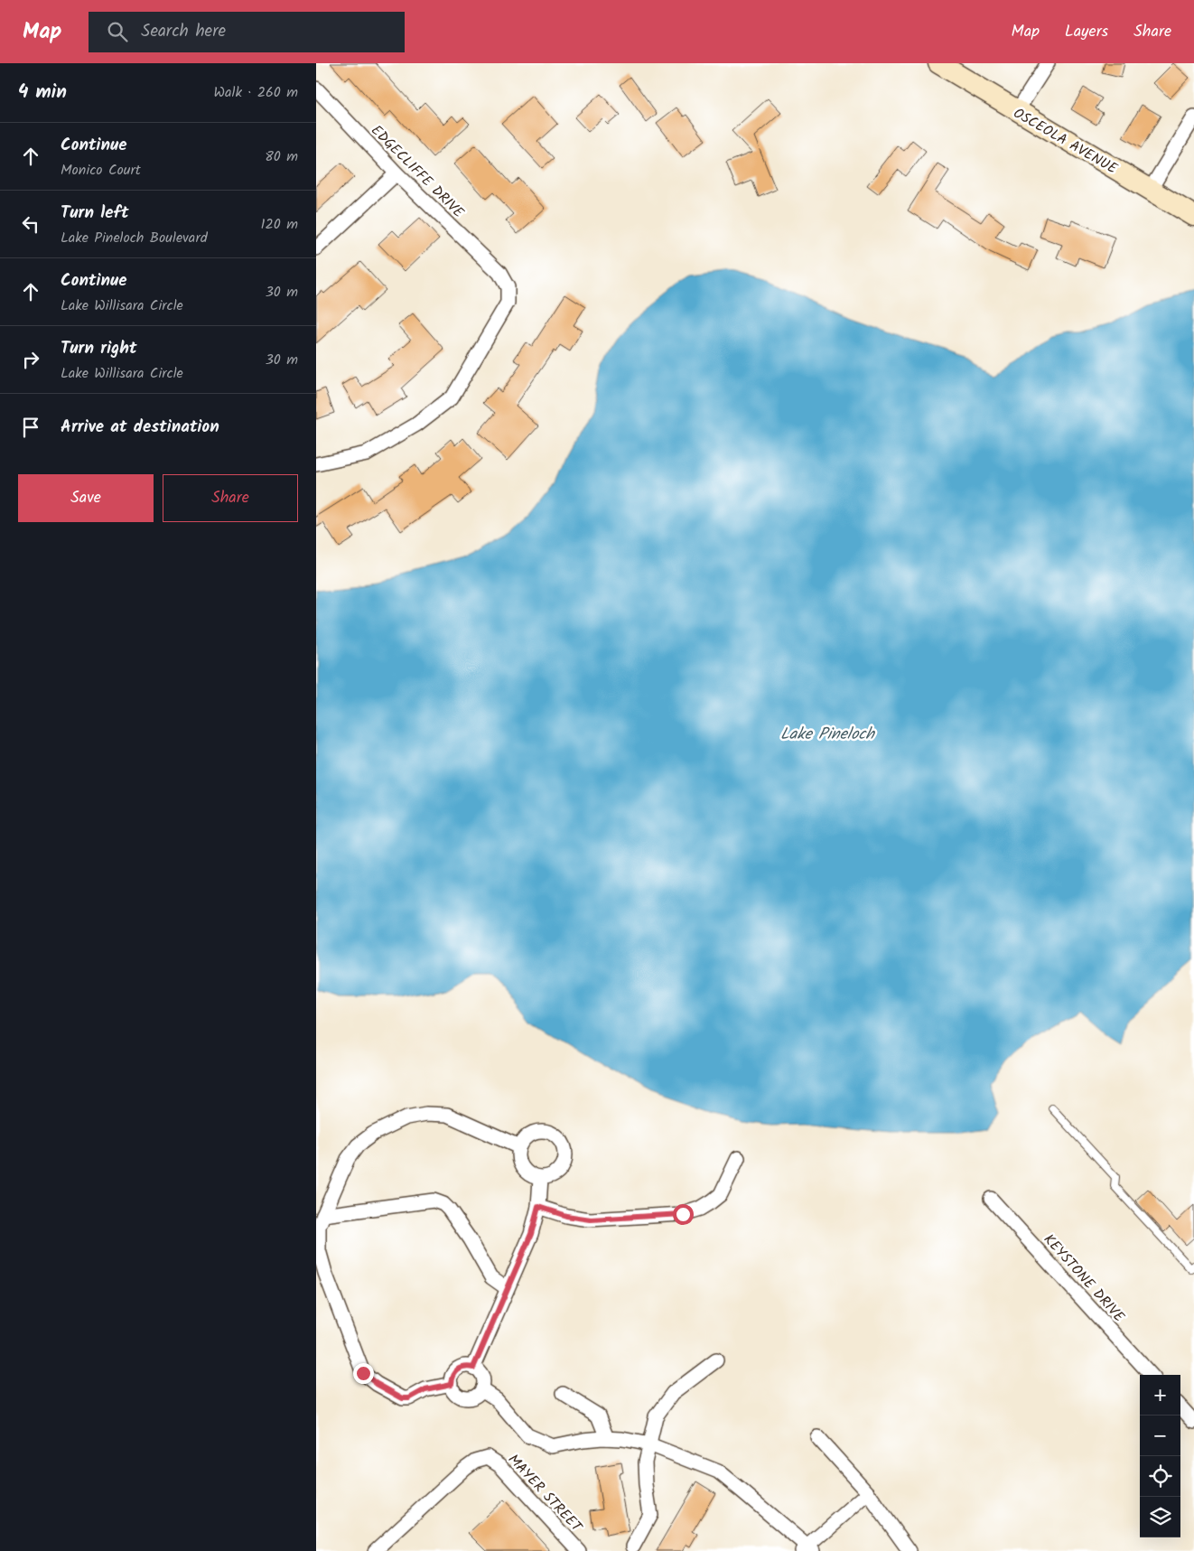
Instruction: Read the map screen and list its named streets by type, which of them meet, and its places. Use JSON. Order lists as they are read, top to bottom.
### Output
{
  "streets": {
    "street": [
      "OSCEOLA AVENUE",
      "EDGECLIFFE DRIVE",
      "KEYSTONE DRIVE",
      "MAYER STREET"
    ]
  },
  "water": ["Lake Pineloch"],
  "page": {
    "header": "Map",
    "search": "Search here",
    "nav": ["Map", "Layers", "Share"],
    "heading": ["4 min", "Walk · 260 m"],
    "list": [
      ["Continue", "Monico Court", "80 m"],
      ["Turn left", "Lake Pineloch Boulevard", "120 m"],
      ["Continue", "Lake Willisara Circle", "30 m"],
      ["Turn right", "Lake Willisara Circle", "30 m"],
      "Arrive at destination"
    ],
    "buttons": ["Save", "Share"],
    "map_buttons": ["+", "−"]
  }
}
